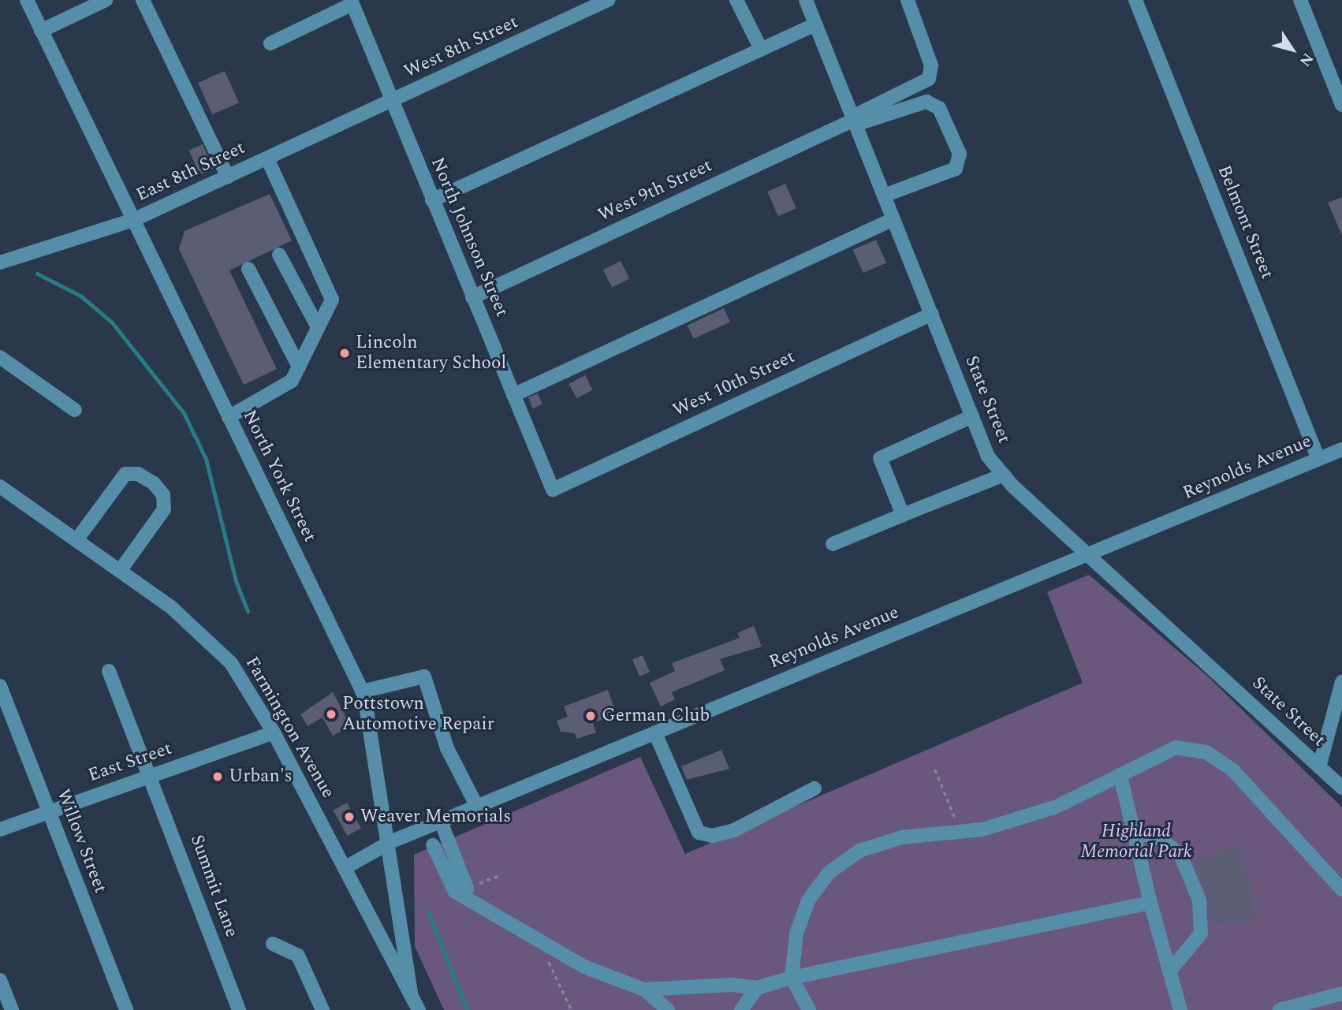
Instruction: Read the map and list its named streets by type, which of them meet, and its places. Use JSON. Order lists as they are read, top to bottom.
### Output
{
  "streets": {
    "street": [
      "West 8th Street",
      "East 8th Street",
      "West 9th Street",
      "Belmont Street",
      "North Johnson Street",
      "West 10th Street",
      "State Street",
      "Reynolds Avenue",
      "North York Street",
      "Farmington Avenue",
      "East Street",
      "Willow Street",
      "Summit Lane"
    ]
  },
  "crossings": [
    ["West 8th Street", "East 8th Street"],
    ["West 8th Street", "North Johnson Street"],
    ["East 8th Street", "North Johnson Street"],
    ["East 8th Street", "North York Street"],
    ["West 9th Street", "North Johnson Street"],
    ["West 9th Street", "State Street"],
    ["Belmont Street", "Reynolds Avenue"],
    ["North Johnson Street", "West 10th Street"],
    ["West 10th Street", "State Street"],
    ["State Street", "Reynolds Avenue"],
    ["Reynolds Avenue", "North York Street"],
    ["Reynolds Avenue", "Farmington Avenue"],
    ["North York Street", "Farmington Avenue"],
    ["Farmington Avenue", "East Street"],
    ["East Street", "Willow Street"],
    ["East Street", "Summit Lane"]
  ],
  "parks": ["Highland Memorial Park"],
  "places": [
    "Lincoln Elementary School",
    "Pottstown Automotive Repair",
    "German Club",
    "Urban's",
    "Weaver Memorials"
  ],
  "north": "bottom right"
}
